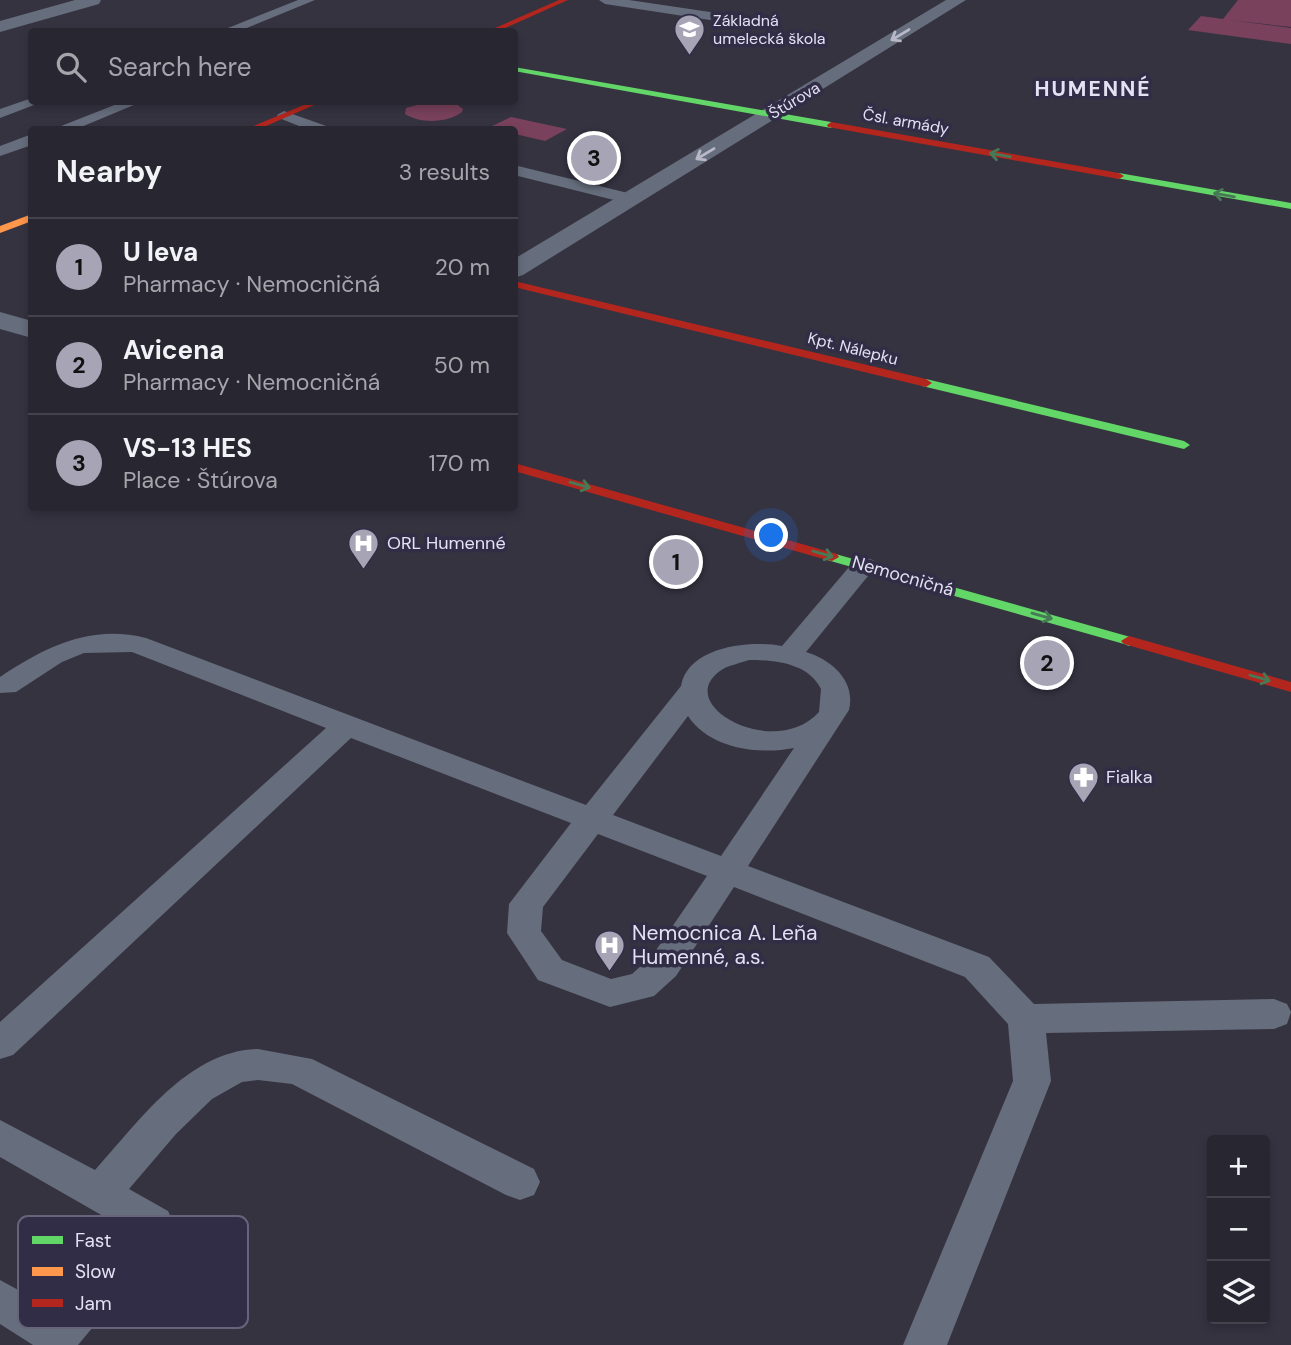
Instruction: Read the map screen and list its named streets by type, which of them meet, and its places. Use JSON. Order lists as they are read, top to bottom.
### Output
{
  "streets": {
    "street": [
      "Štúrova",
      "Čsl. armády",
      "Kpt. Nálepku",
      "Nemocničná"
    ]
  },
  "crossings": [
    ["Štúrova", "Čsl. armády"]
  ],
  "one_way": ["Štúrova", "Čsl. armády", "Nemocničná"],
  "districts": ["HUMENNÉ"],
  "places": {
    "school or university": ["Základná umelecká škola"],
    "hospital": ["ORL Humenné", "Nemocnica A. Leňa Humenné, a.s."],
    "pharmacy": ["Fialka"]
  },
  "legend": ["Fast", "Slow", "Jam"],
  "page": {
    "search": "Search here",
    "heading": ["Nearby", "3 results"],
    "pins": ["3", "1", "2"],
    "list": [
      {
        "mark": "1",
        "name": "U leva",
        "note": "Pharmacy · Nemocničná",
        "value": "20 m"
      },
      {
        "mark": "2",
        "name": "Avicena",
        "note": "Pharmacy · Nemocničná",
        "value": "50 m"
      },
      {
        "mark": "3",
        "name": "VS-13 HES",
        "note": "Place · Štúrova",
        "value": "170 m"
      }
    ],
    "map_buttons": ["+", "−"]
  }
}
